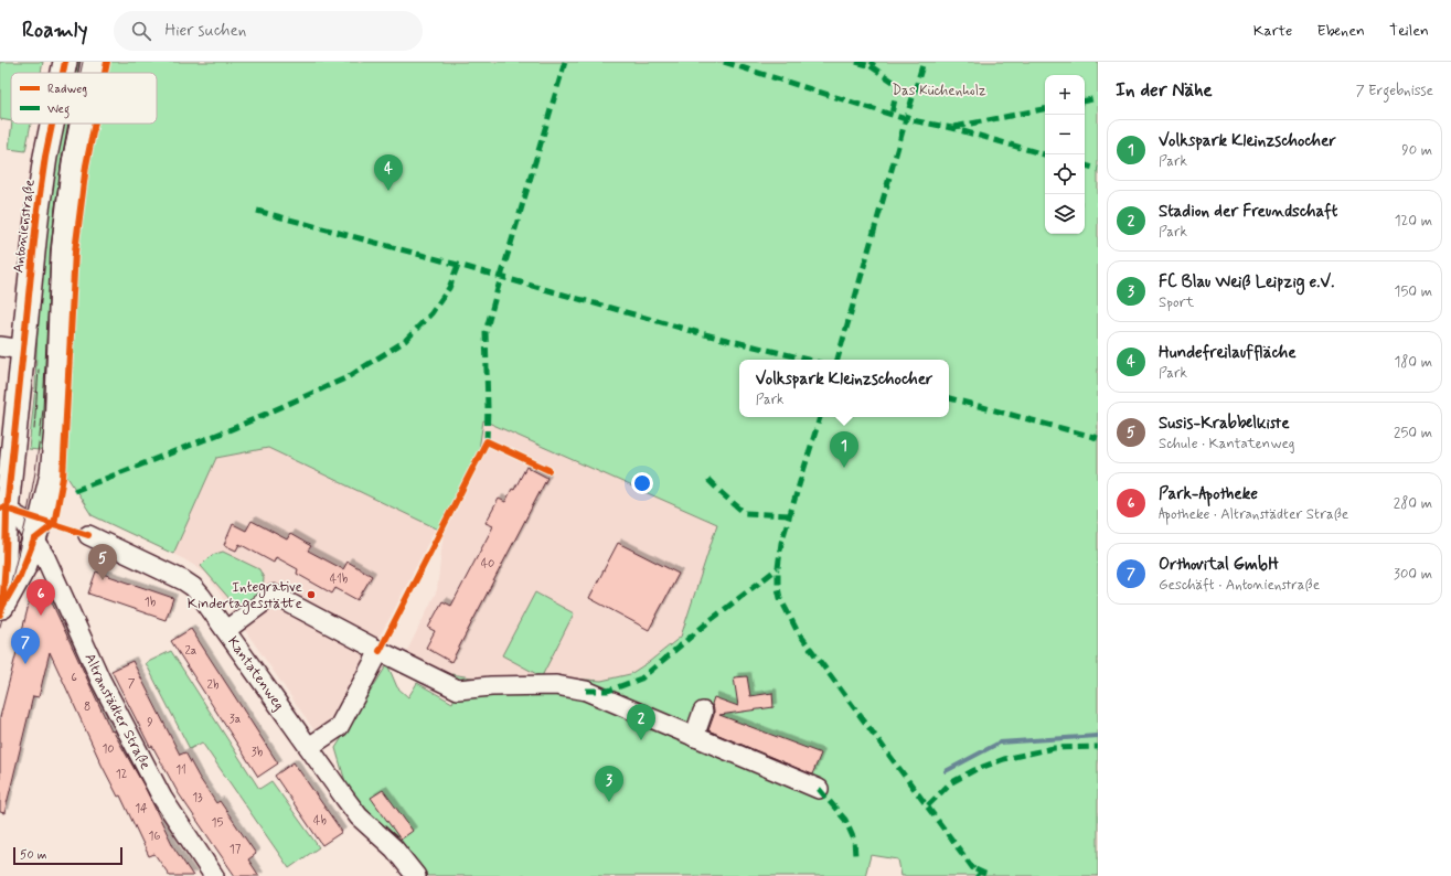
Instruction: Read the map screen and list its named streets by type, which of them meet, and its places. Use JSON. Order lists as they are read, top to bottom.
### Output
{
  "streets": {
    "main road": ["Antonienstraße"],
    "street": ["Kantatenweg", "Altranstädter Straße"]
  },
  "crossings": [
    ["Antonienstraße", "Altranstädter Straße"]
  ],
  "parks": ["Das Küchenholz"],
  "places": ["Integrative Kindertagesstätte"],
  "house_numbers": [
    "40",
    "41b",
    "1b",
    "2a",
    "6",
    "7",
    "2b",
    "8",
    "3a",
    "9",
    "10",
    "3b",
    "11",
    "12",
    "13",
    "14",
    "4b",
    "15",
    "16",
    "17"
  ],
  "legend": ["Radweg", "Weg"],
  "scale_bar": "50 m",
  "page": {
    "header": "Roamly",
    "search": "Hier suchen",
    "nav": ["Karte", "Ebenen", "Teilen"],
    "heading": ["In der Nähe", "7 Ergebnisse"],
    "map_buttons": ["+", "−"],
    "list": [
      {
        "mark": "1",
        "name": "Volkspark Kleinzschocher",
        "note": "Park",
        "value": "90 m"
      },
      {
        "mark": "2",
        "name": "Stadion der Freundschaft",
        "note": "Park",
        "value": "120 m"
      },
      {
        "mark": "3",
        "name": "FC Blau Weiß Leipzig e.V.",
        "note": "Sport",
        "value": "150 m"
      },
      {
        "mark": "4",
        "name": "Hundefreilauffläche",
        "note": "Park",
        "value": "180 m"
      },
      {
        "mark": "5",
        "name": "Susis-Krabbelkiste",
        "note": "Schule · Kantatenweg",
        "value": "250 m"
      },
      {
        "mark": "6",
        "name": "Park-Apotheke",
        "note": "Apotheke · Altranstädter Straße",
        "value": "280 m"
      },
      {
        "mark": "7",
        "name": "Orthovital GmbH",
        "note": "Geschäft · Antonienstraße",
        "value": "300 m"
      }
    ],
    "pins": [
      "4",
      "1",
      "5",
      "6",
      "7",
      "2",
      "3"
    ],
    "popup": ["Volkspark Kleinzschocher", "Park"],
    "scale": "50 m"
  }
}
